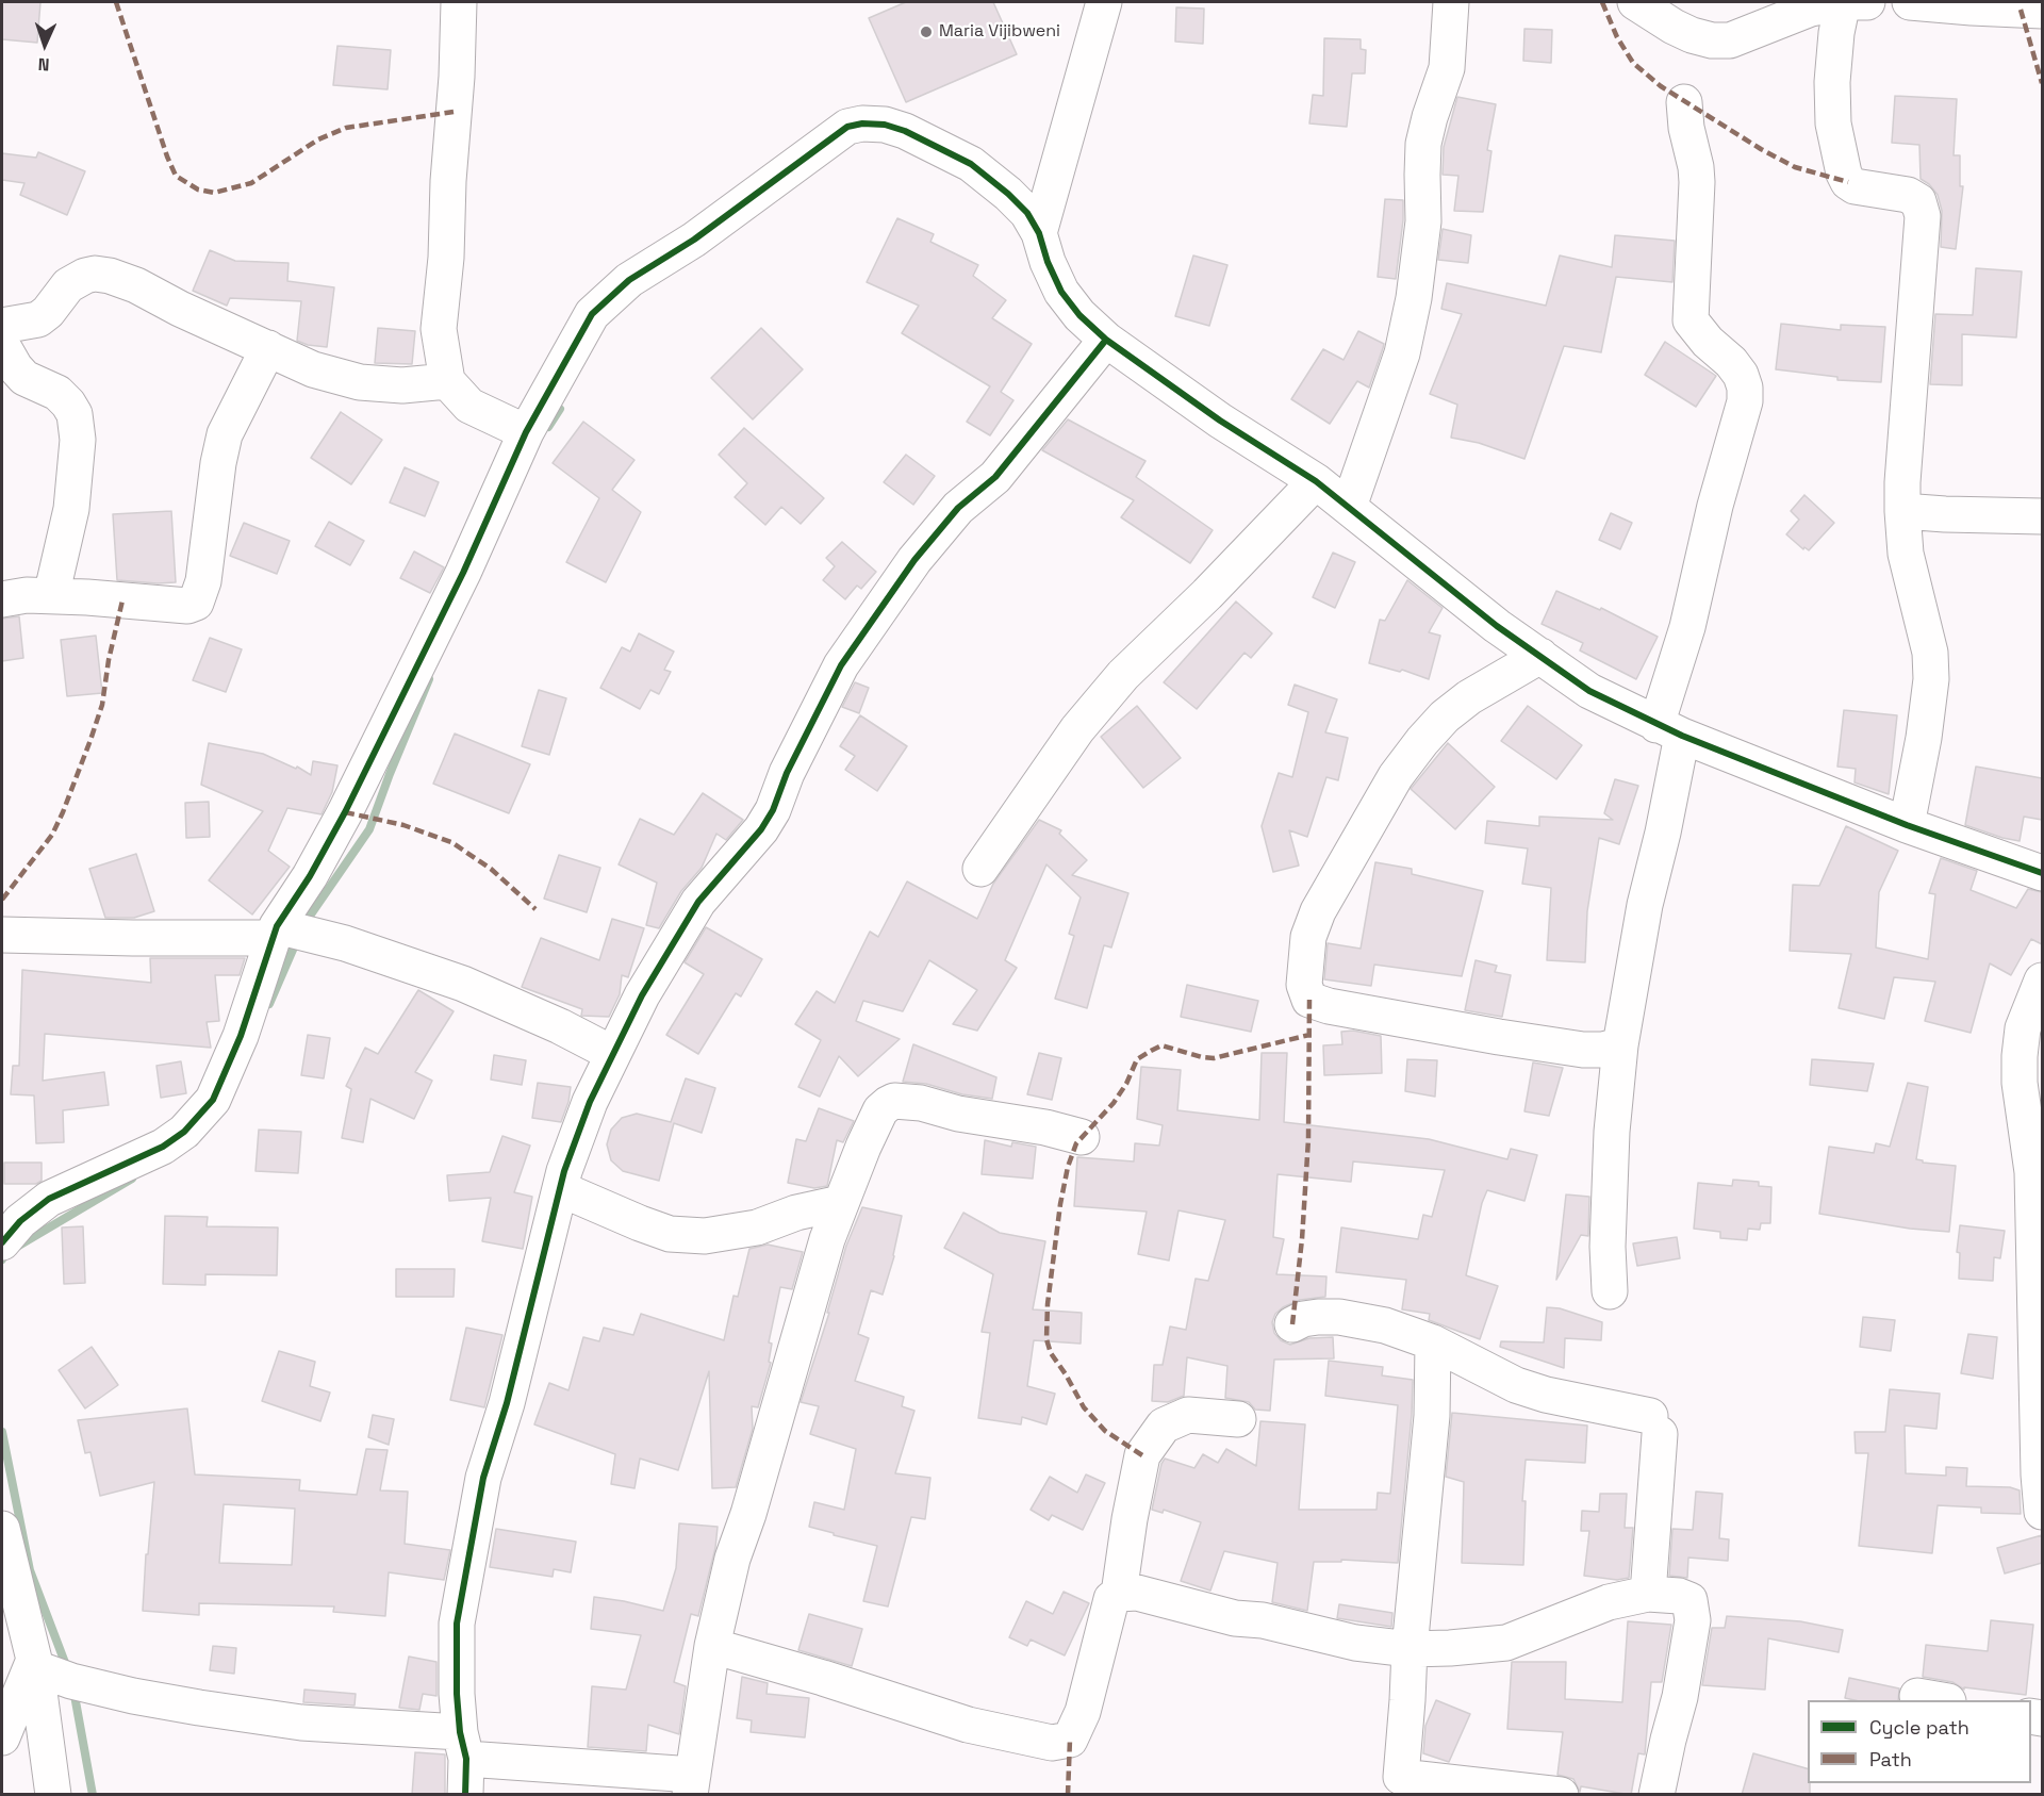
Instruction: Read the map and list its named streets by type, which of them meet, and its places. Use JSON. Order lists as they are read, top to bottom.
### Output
{
  "places": ["Maria Vijibweni"],
  "legend": ["Cycle path", "Path"],
  "north": "bottom"
}
